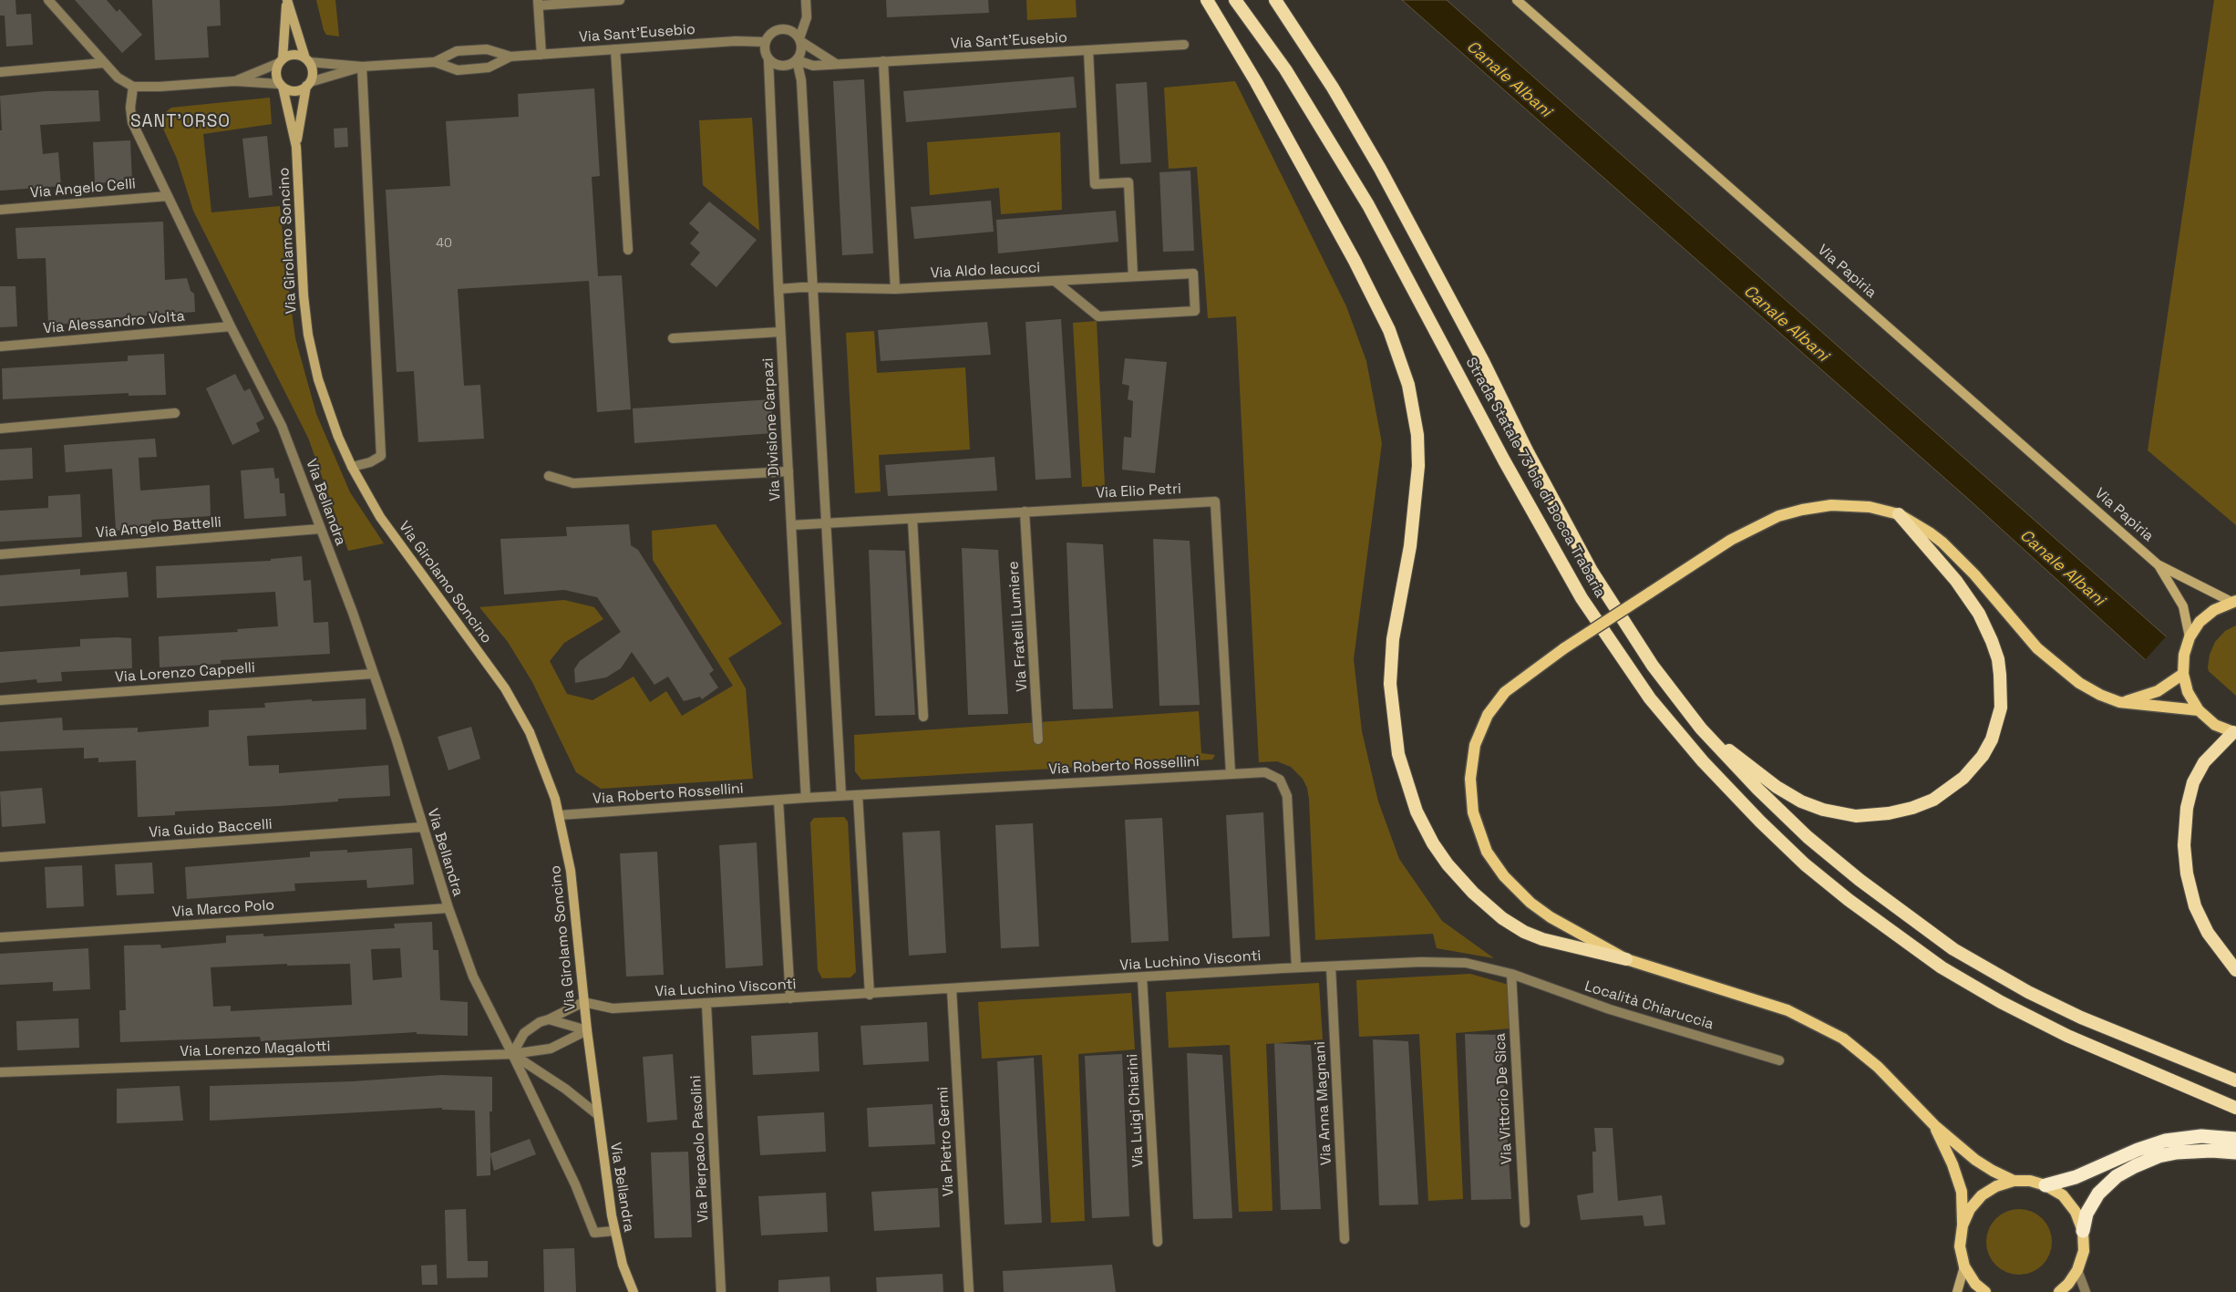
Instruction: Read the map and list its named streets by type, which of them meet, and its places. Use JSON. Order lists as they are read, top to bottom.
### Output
{
  "streets": {
    "highway": ["Strada Statale 73 bis di Bocca Trabaria"],
    "main road": ["Via Girolamo Soncino", "Via Papiria", "Via Bellandra"],
    "street": [
      "Via Sant'Eusebio",
      "Via Angelo Celli",
      "Via Aldo Iacucci",
      "Via Alessandro Volta",
      "Via Divisione Carpazi",
      "Via Elio Petri",
      "Via Angelo Battelli",
      "Via Fratelli Lumiere",
      "Via Lorenzo Cappelli",
      "Via Roberto Rossellini",
      "Via Guido Baccelli",
      "Via Marco Polo",
      "Via Luchino Visconti",
      "Località Chiaruccia",
      "Via Lorenzo Magalotti",
      "Via Vittorio De Sica",
      "Via Anna Magnani",
      "Via Luigi Chiarini",
      "Via Pietro Germi",
      "Via Pierpaolo Pasolini"
    ]
  },
  "crossings": [
    ["Via Sant'Eusebio", "Via Girolamo Soncino"],
    ["Via Sant'Eusebio", "Via Divisione Carpazi"],
    ["Via Angelo Celli", "Via Bellandra"],
    ["Via Girolamo Soncino", "Via Bellandra"],
    ["Via Girolamo Soncino", "Via Roberto Rossellini"],
    ["Via Girolamo Soncino", "Via Luchino Visconti"],
    ["Via Girolamo Soncino", "Via Lorenzo Magalotti"],
    ["Via Aldo Iacucci", "Via Divisione Carpazi"],
    ["Via Alessandro Volta", "Via Bellandra"],
    ["Via Divisione Carpazi", "Via Elio Petri"],
    ["Via Divisione Carpazi", "Via Roberto Rossellini"],
    ["Via Elio Petri", "Via Fratelli Lumiere"],
    ["Via Elio Petri", "Via Roberto Rossellini"],
    ["Via Bellandra", "Via Angelo Battelli"],
    ["Via Bellandra", "Via Lorenzo Cappelli"],
    ["Via Bellandra", "Via Guido Baccelli"],
    ["Via Bellandra", "Via Marco Polo"],
    ["Via Bellandra", "Via Lorenzo Magalotti"],
    ["Via Roberto Rossellini", "Via Luchino Visconti"],
    ["Via Luchino Visconti", "Località Chiaruccia"],
    ["Via Luchino Visconti", "Via Vittorio De Sica"],
    ["Via Luchino Visconti", "Via Anna Magnani"],
    ["Via Luchino Visconti", "Via Luigi Chiarini"],
    ["Via Luchino Visconti", "Via Pietro Germi"],
    ["Via Luchino Visconti", "Via Pierpaolo Pasolini"],
    ["Località Chiaruccia", "Via Vittorio De Sica"]
  ],
  "districts": ["SANT'ORSO"],
  "water": ["Canale Albani"],
  "house_numbers": ["40"]
}
